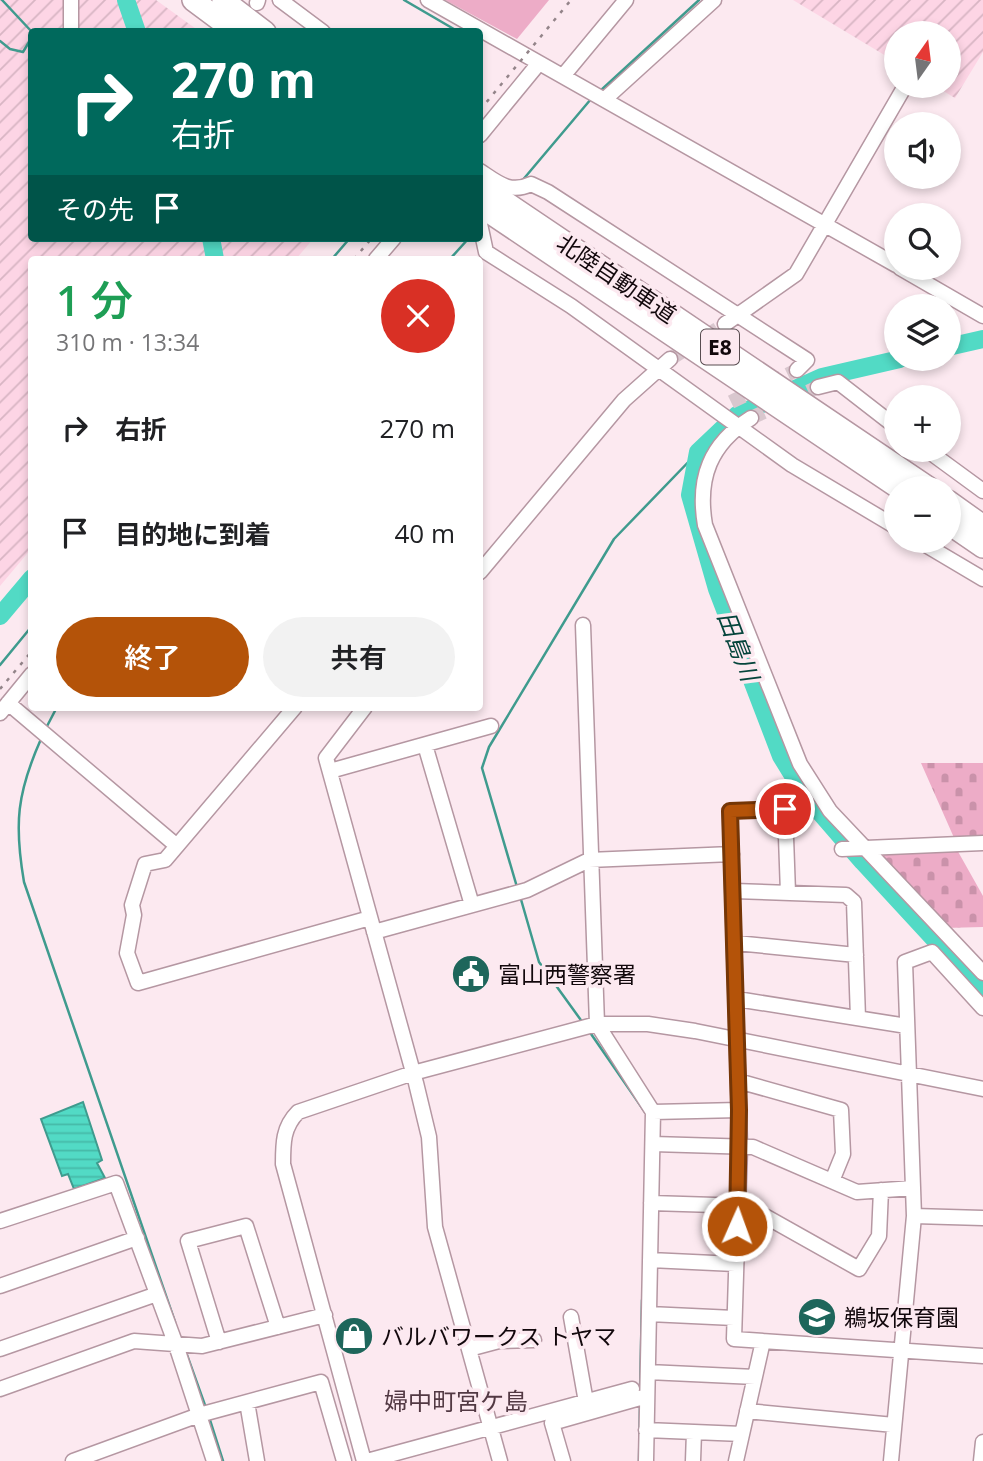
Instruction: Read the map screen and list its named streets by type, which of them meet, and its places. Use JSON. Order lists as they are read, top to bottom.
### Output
{
  "streets": {
    "highway": ["北陸自動車道", "E8"]
  },
  "districts": ["婦中町宮ケ島"],
  "water": ["田島川"],
  "places": {
    "public building": ["富山西警察署"],
    "school or university": ["鵜坂保育園"],
    "shop": ["バルバワークス トヤマ"]
  },
  "north": "top",
  "page": {
    "map_buttons": ["+", "−"],
    "turn": ["270 m", "右折"],
    "then": "その先",
    "heading": ["1 分", "310 m · 13:34"],
    "list": [
      {
        "name": "右折",
        "value": "270 m"
      },
      {
        "name": "目的地に到着",
        "value": "40 m"
      }
    ],
    "buttons": ["終了", "共有"]
  }
}
